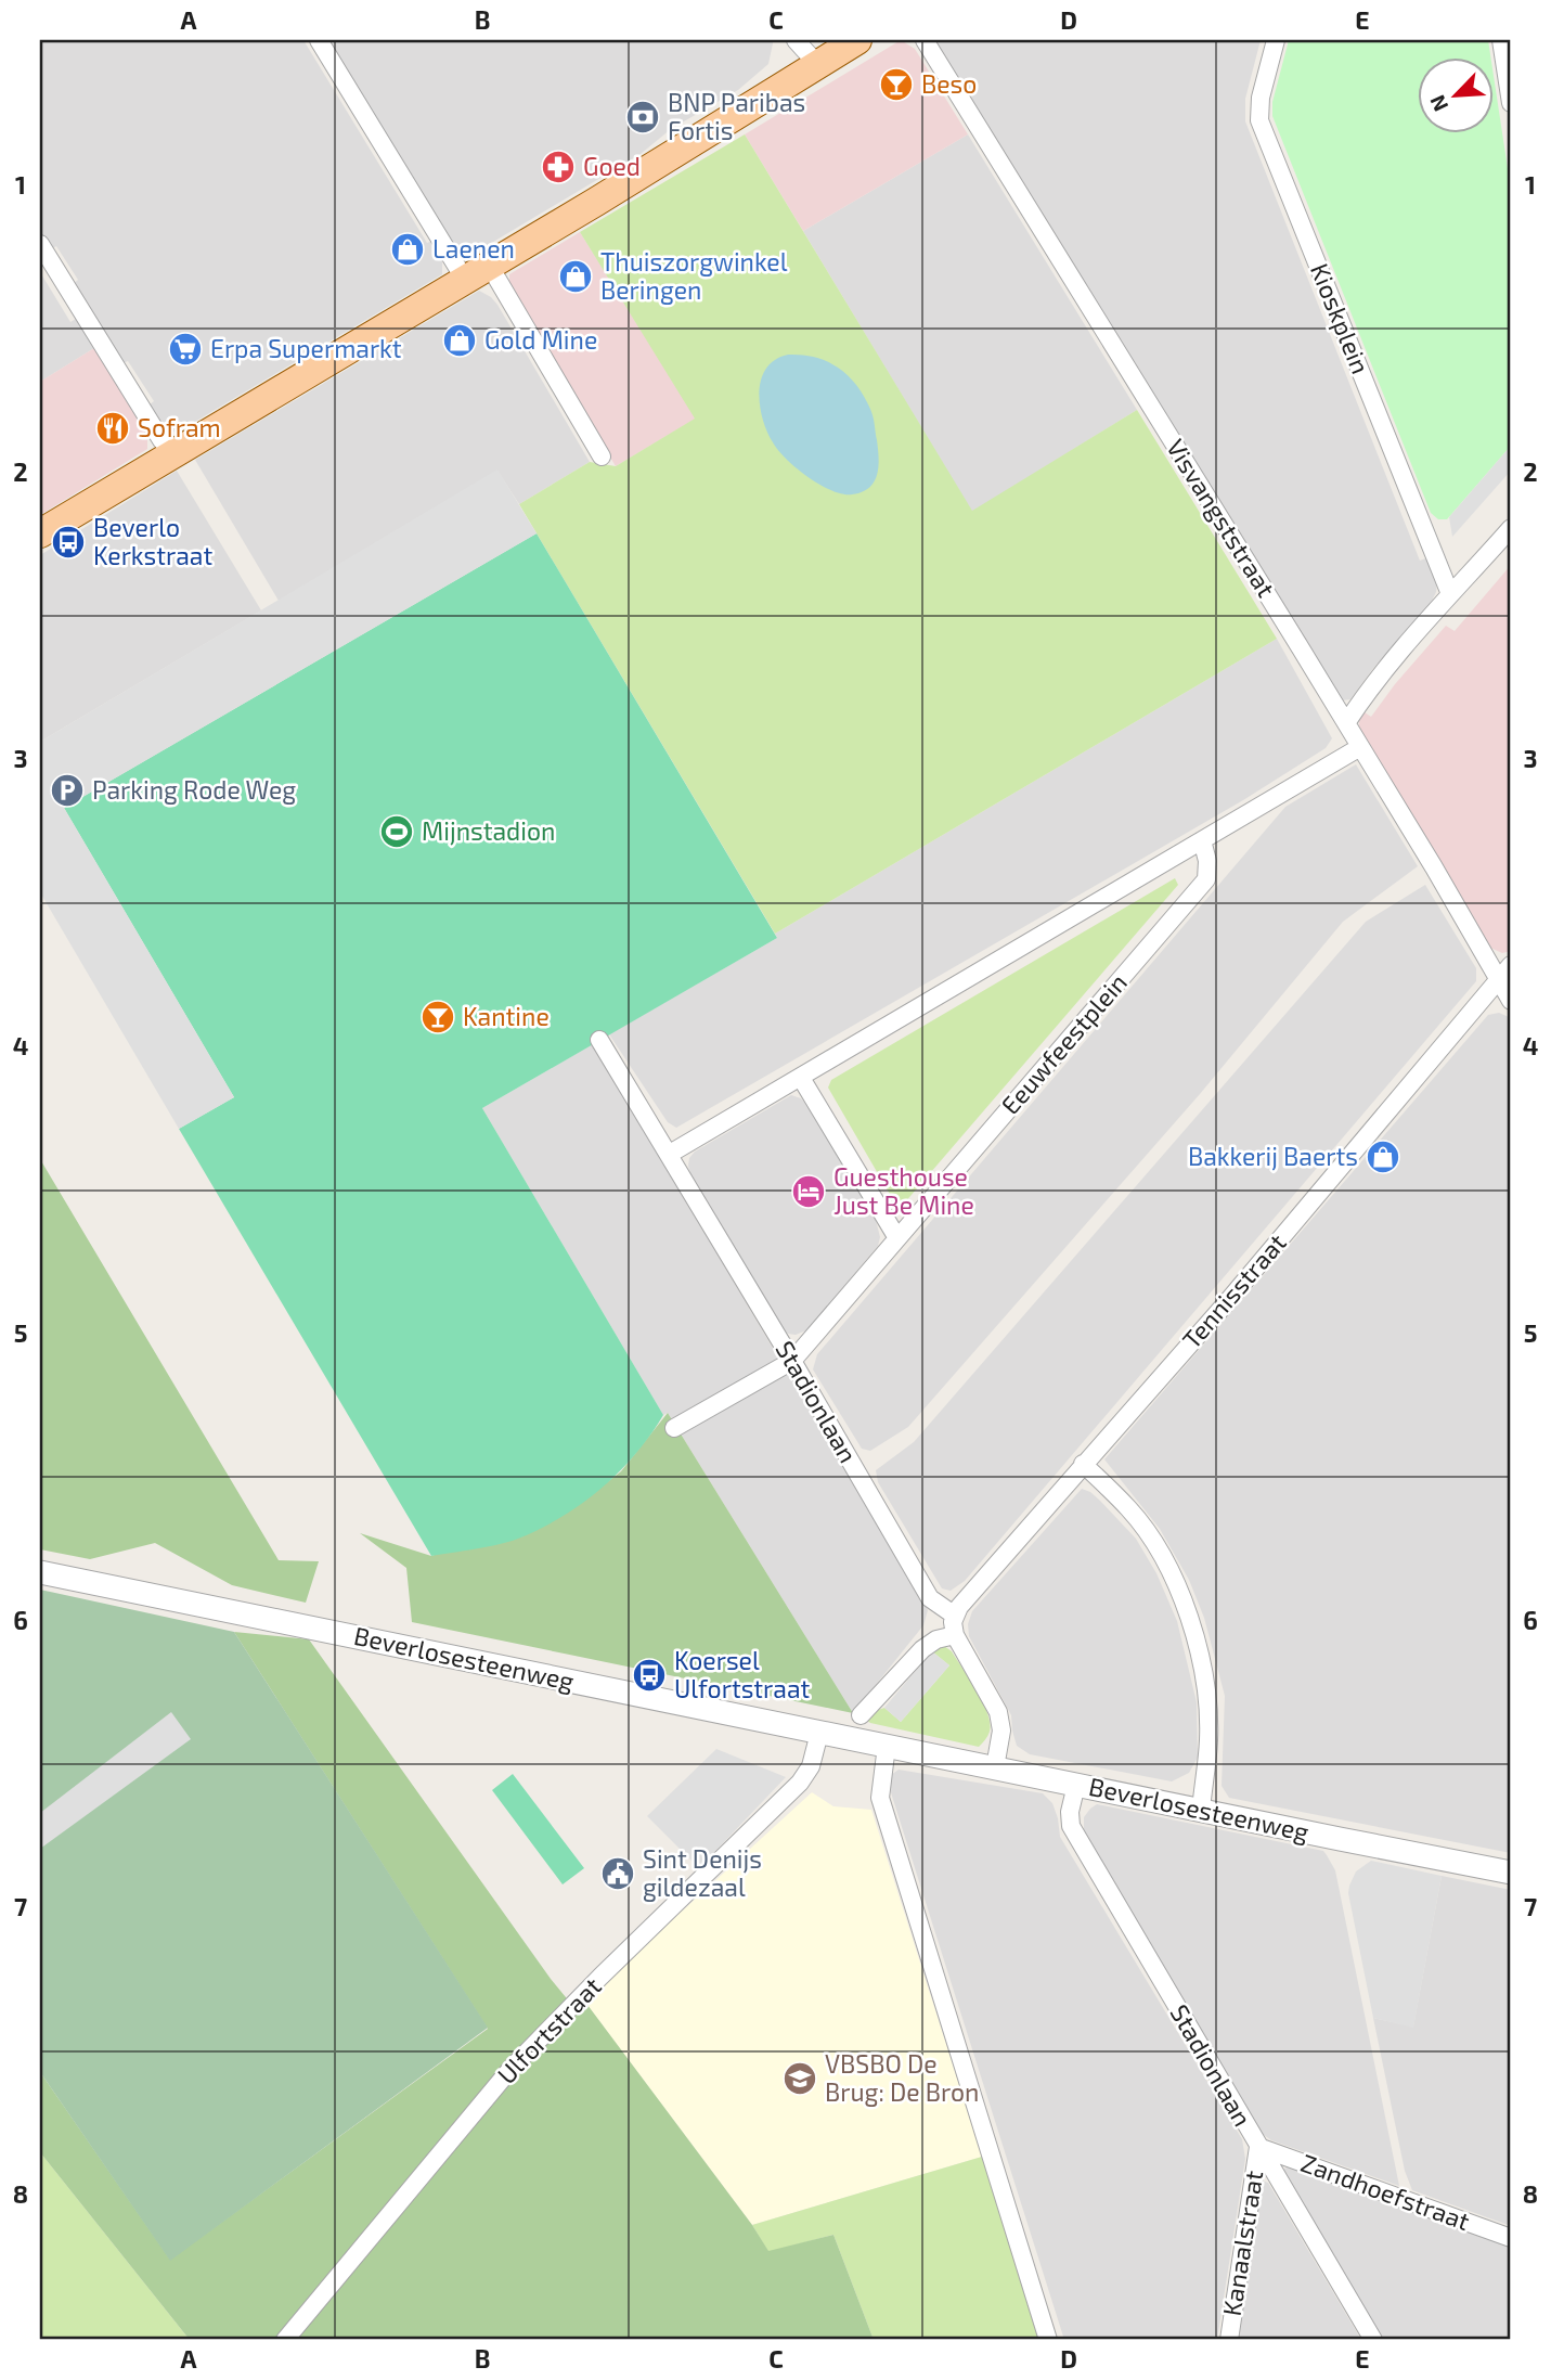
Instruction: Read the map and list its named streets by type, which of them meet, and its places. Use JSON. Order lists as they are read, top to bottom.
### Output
{
  "streets": {
    "street": [
      "Kioskplein",
      "Visvangststraat",
      "Eeuwfeestplein",
      "Tennisstraat",
      "Stadionlaan",
      "Beverlosesteenweg",
      "Ulfortstraat",
      "Zandhoefstraat",
      "Kanaalstraat"
    ]
  },
  "crossings": [
    ["Visvangststraat", "Tennisstraat"],
    ["Eeuwfeestplein", "Stadionlaan"],
    ["Tennisstraat", "Stadionlaan"],
    ["Stadionlaan", "Beverlosesteenweg"],
    ["Stadionlaan", "Zandhoefstraat"],
    ["Stadionlaan", "Kanaalstraat"],
    ["Beverlosesteenweg", "Ulfortstraat"],
    ["Zandhoefstraat", "Kanaalstraat"]
  ],
  "places": {
    "bar": ["Beso", "Kantine"],
    "bank": ["BNP Paribas Fortis"],
    "pharmacy": ["Goed"],
    "shop": [
      "Laenen",
      "Thuiszorgwinkel Beringen",
      "Gold Mine",
      "Bakkerij Baerts"
    ],
    "supermarket": ["Erpa Supermarkt"],
    "restaurant": ["Sofram"],
    "bus stop": ["Beverlo Kerkstraat", "Koersel Ulfortstraat"],
    "parking": ["Parking Rode Weg"],
    "sports": ["Mijnstadion"],
    "hotel": ["Guesthouse Just Be Mine"],
    "public building": ["Sint Denijs gildezaal"],
    "school or university": ["VBSBO De Brug: De Bron"]
  },
  "north": "bottom left",
  "grid": {
    "columns": [
      "A",
      "B",
      "C",
      "D",
      "E"
    ],
    "rows": [
      "1",
      "2",
      "3",
      "4",
      "5",
      "6",
      "7",
      "8"
    ]
  }
}
